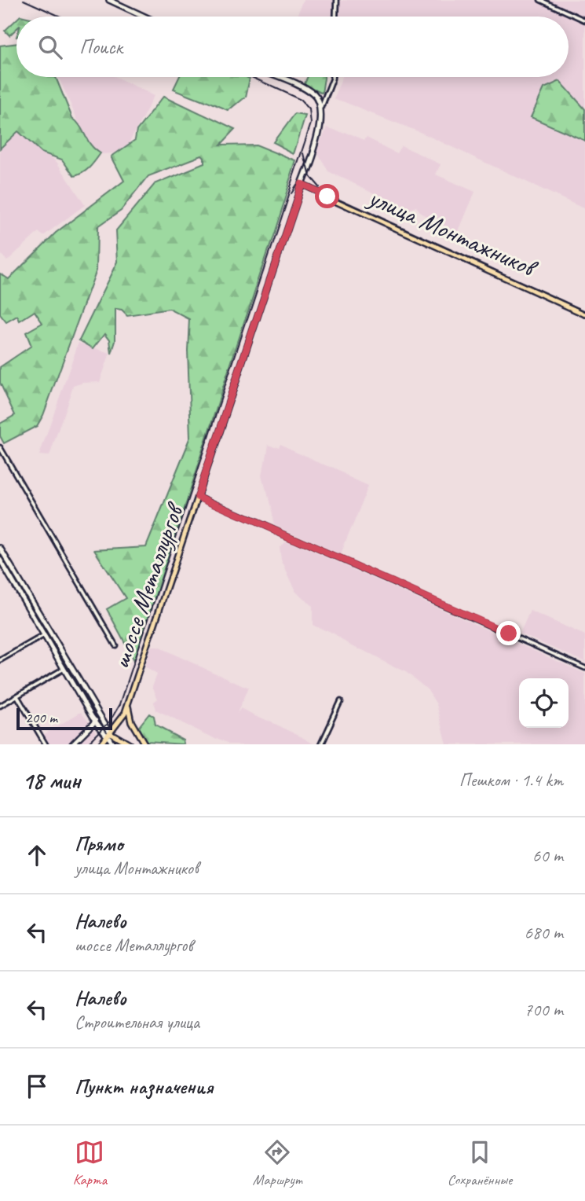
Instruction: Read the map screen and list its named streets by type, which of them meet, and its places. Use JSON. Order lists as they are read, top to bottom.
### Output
{
  "streets": {
    "main road": ["улица Монтажников", "шоссе Металлургов"]
  },
  "crossings": [
    ["улица Монтажников", "шоссе Металлургов"]
  ],
  "scale_bar": "200 m",
  "page": {
    "search": "Поиск",
    "scale": "200 m",
    "heading": ["18 мин", "Пешком · 1.4 km"],
    "list": [
      ["Прямо", "улица Монтажников", "60 m"],
      ["Налево", "шоссе Металлургов", "680 m"],
      ["Налево", "Строительная улица", "700 m"],
      "Пункт назначения"
    ],
    "nav": ["Карта", "Маршрут", "Сохранённые"]
  }
}
